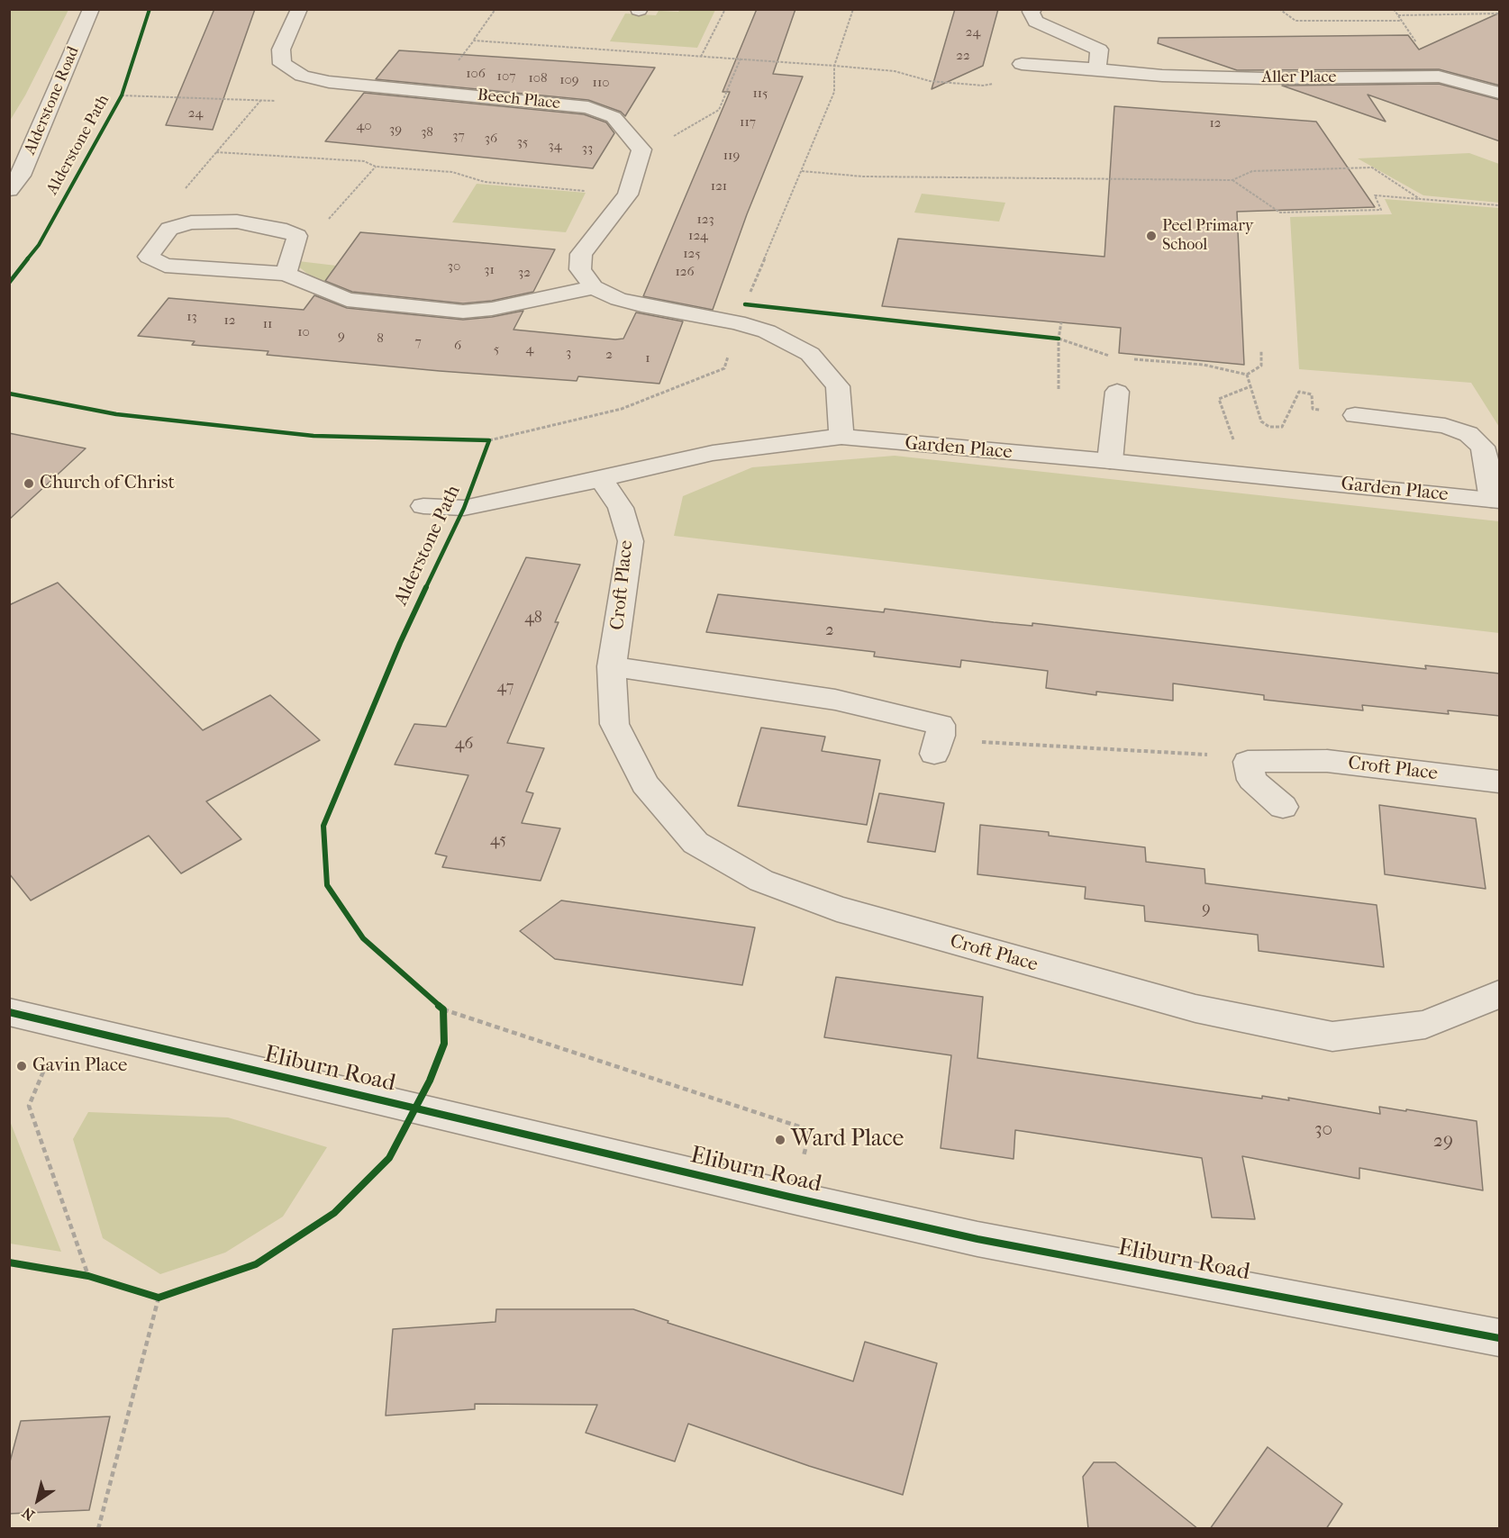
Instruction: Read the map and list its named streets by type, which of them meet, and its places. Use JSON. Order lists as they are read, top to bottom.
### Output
{
  "streets": {
    "street": [
      "Aller Place",
      "Beech Place",
      "Alderstone Road",
      "Garden Place",
      "Croft Place",
      "Eliburn Road"
    ],
    "cycle path": ["Alderstone Path"]
  },
  "crossings": [
    ["Alderstone Path", "Garden Place"],
    ["Garden Place", "Croft Place"]
  ],
  "places": [
    "Peel Primary School",
    "Church of Christ",
    "Gavin Place",
    "Ward Place"
  ],
  "house_numbers": [
    "24",
    "22",
    "106",
    "107",
    "108",
    "109",
    "110",
    "115",
    "24",
    "117",
    "12",
    "40",
    "39",
    "38",
    "37",
    "36",
    "35",
    "34",
    "33",
    "119",
    "121",
    "123",
    "124",
    "125",
    "30",
    "31",
    "126",
    "32",
    "13",
    "12",
    "11",
    "10",
    "9",
    "8",
    "7",
    "6",
    "5",
    "4",
    "3",
    "2",
    "1",
    "48",
    "2",
    "47",
    "46",
    "45",
    "9",
    "30",
    "29"
  ],
  "north": "bottom left"
}
